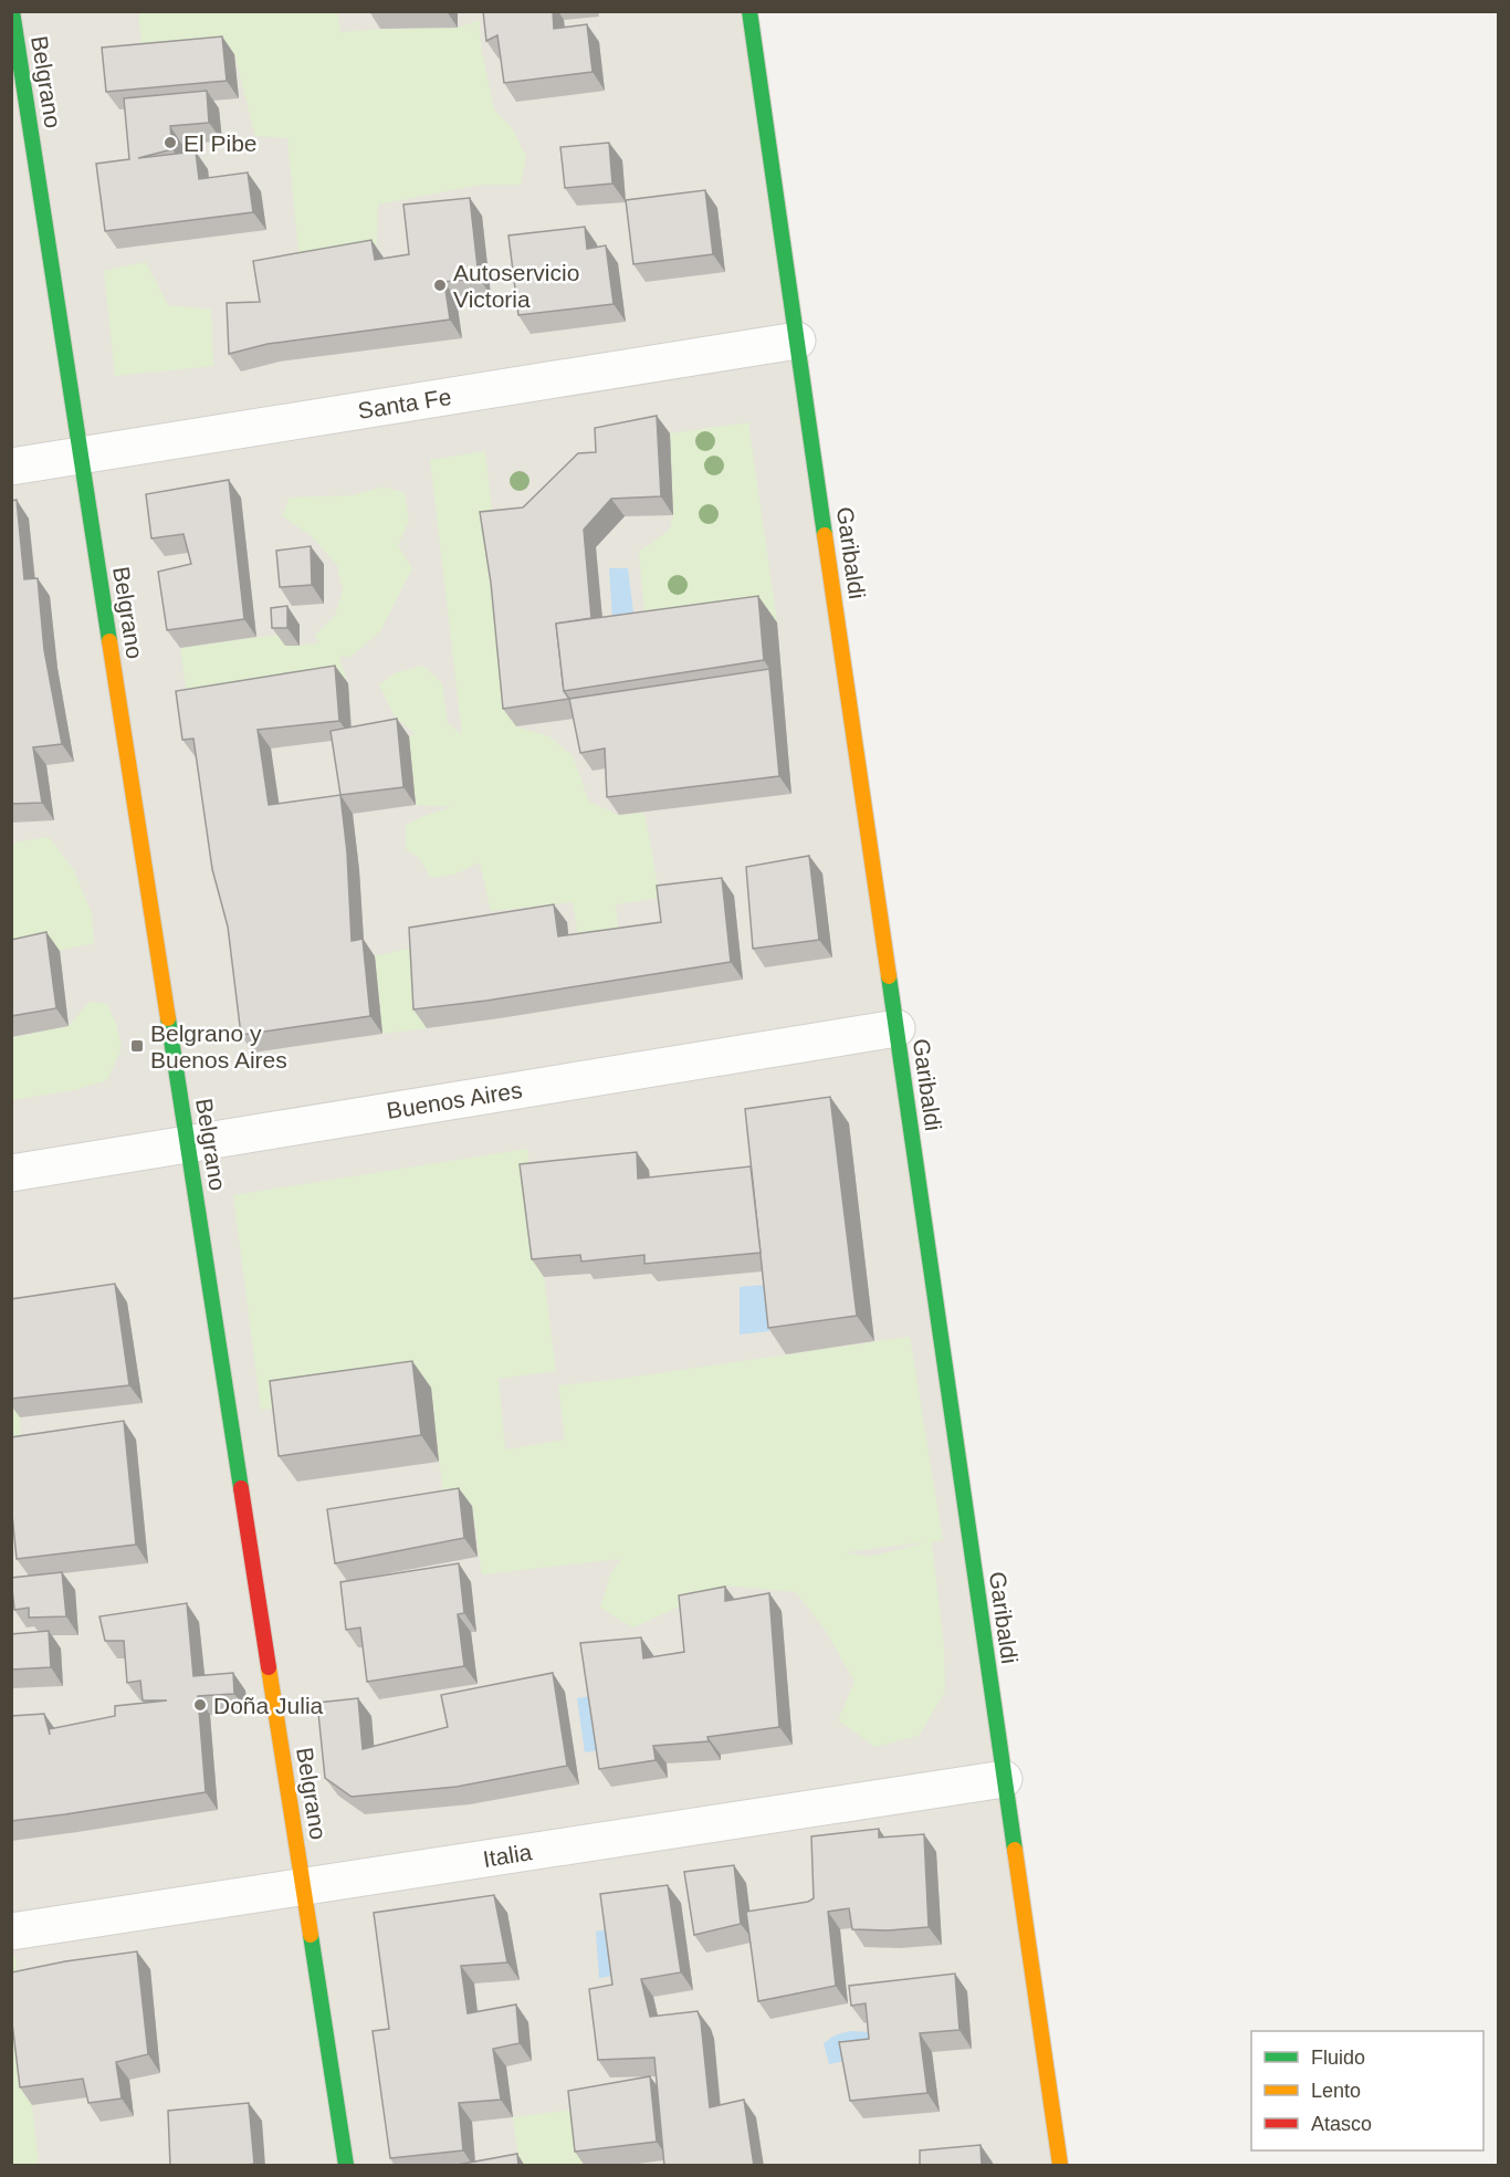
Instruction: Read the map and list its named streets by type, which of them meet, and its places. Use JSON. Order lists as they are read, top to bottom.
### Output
{
  "streets": {
    "street": [
      "Belgrano",
      "Santa Fe",
      "Garibaldi",
      "Buenos Aires",
      "Italia"
    ]
  },
  "crossings": [
    ["Belgrano", "Santa Fe"],
    ["Belgrano", "Buenos Aires"],
    ["Belgrano", "Italia"],
    ["Santa Fe", "Garibaldi"],
    ["Garibaldi", "Buenos Aires"],
    ["Garibaldi", "Italia"]
  ],
  "places": {
    "other": ["El Pibe", "Autoservicio Victoria", "Doña Julia"],
    "transit": ["Belgrano y Buenos Aires"]
  },
  "legend": ["Fluido", "Lento", "Atasco"]
}
